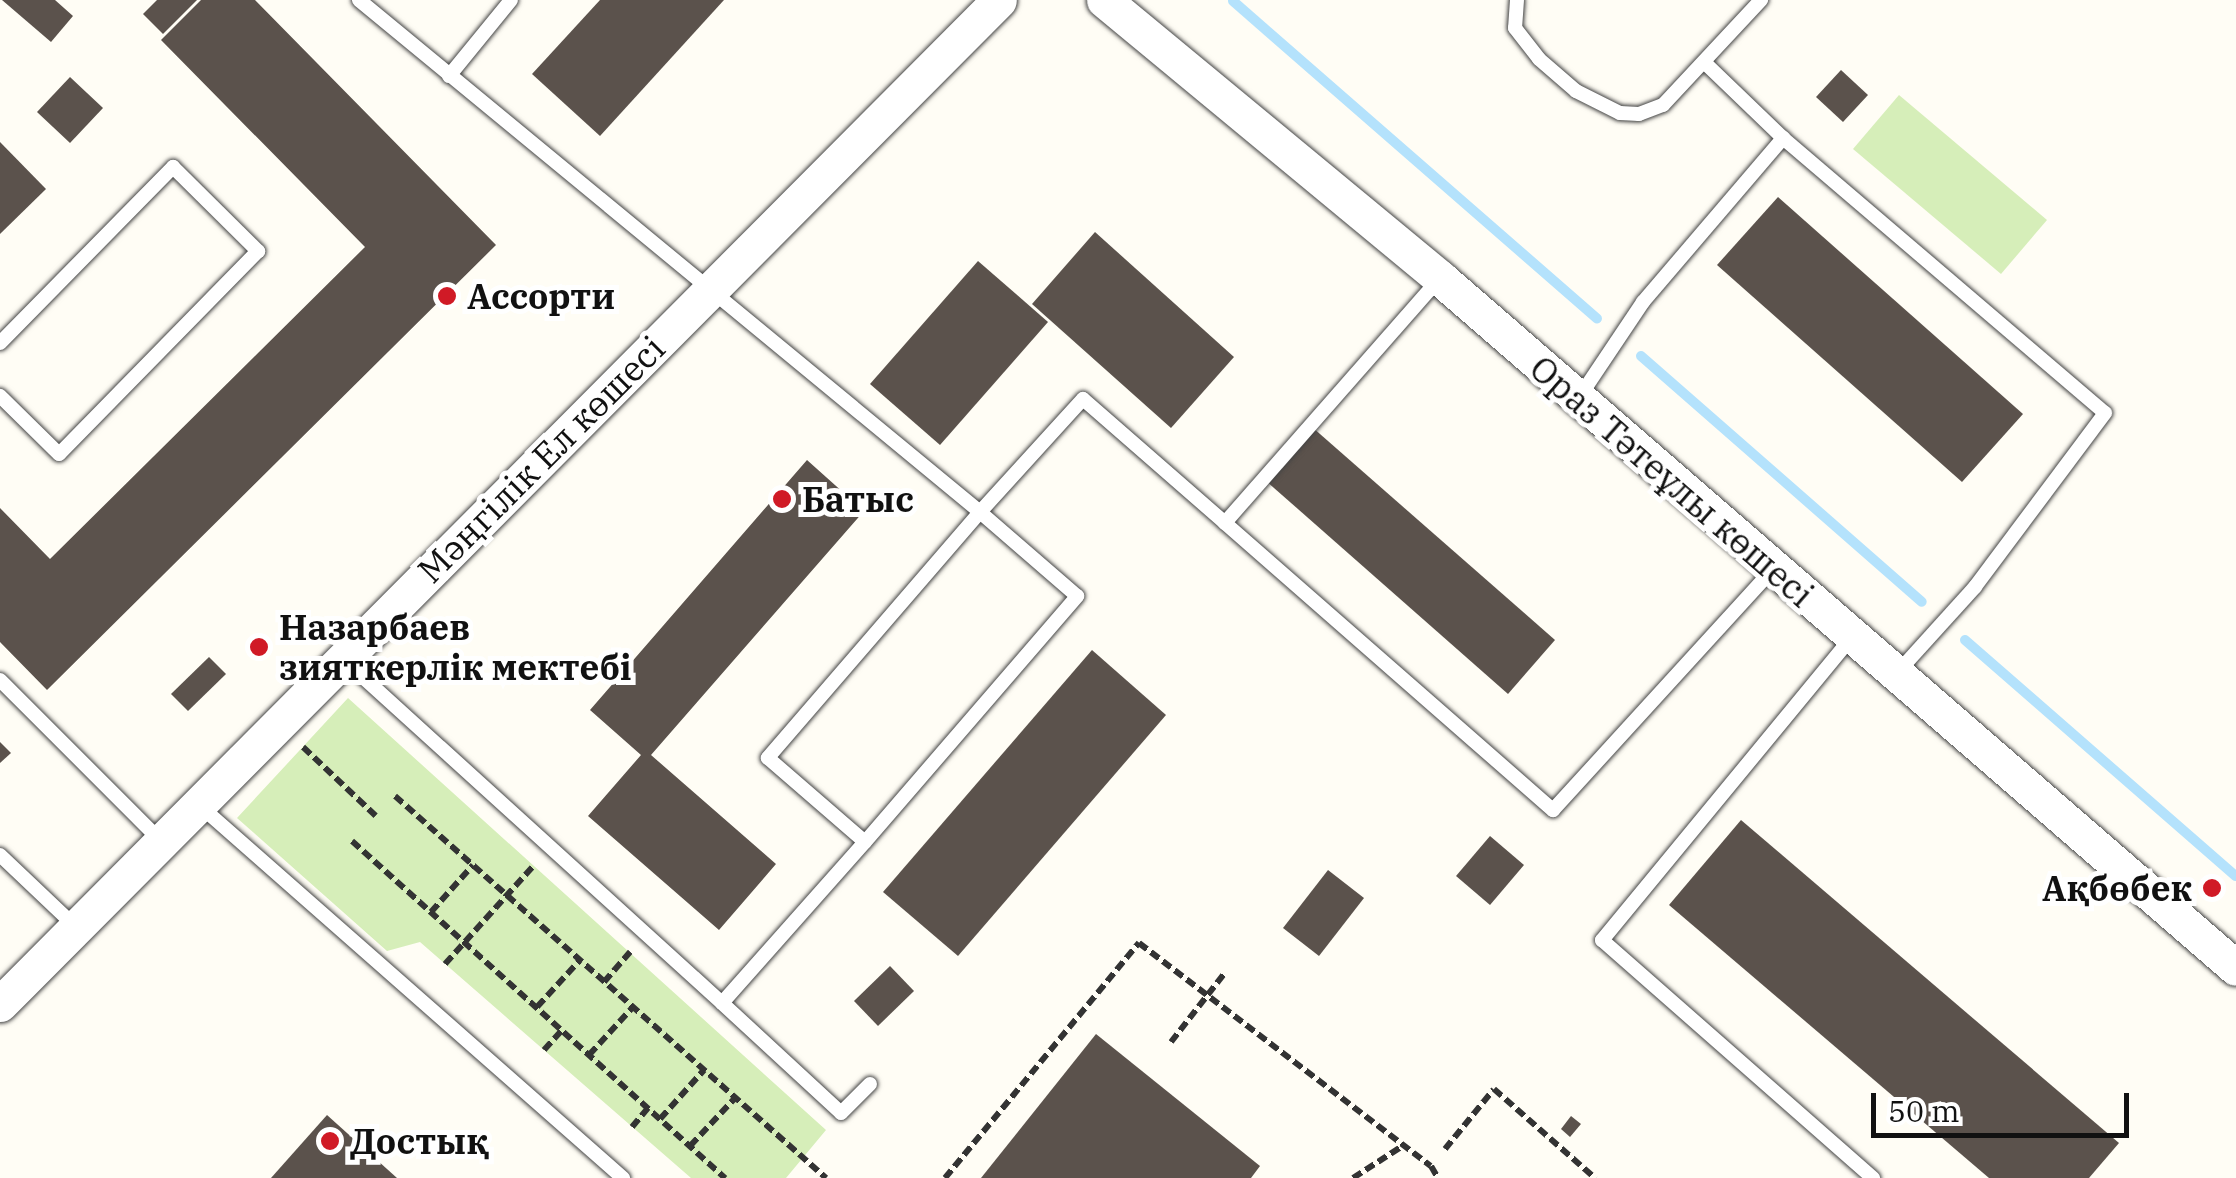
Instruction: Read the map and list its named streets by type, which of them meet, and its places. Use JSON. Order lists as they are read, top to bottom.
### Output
{
  "streets": {
    "street": ["Мәңгілік Ел көшесі", "Ораз Тәтеұлы көшесі"]
  },
  "places": [
    "Ассорти",
    "Батыс",
    "Назарбаев зияткерлік мектебі",
    "Ақбөбек",
    "Достық"
  ],
  "scale_bar": "50 m"
}
